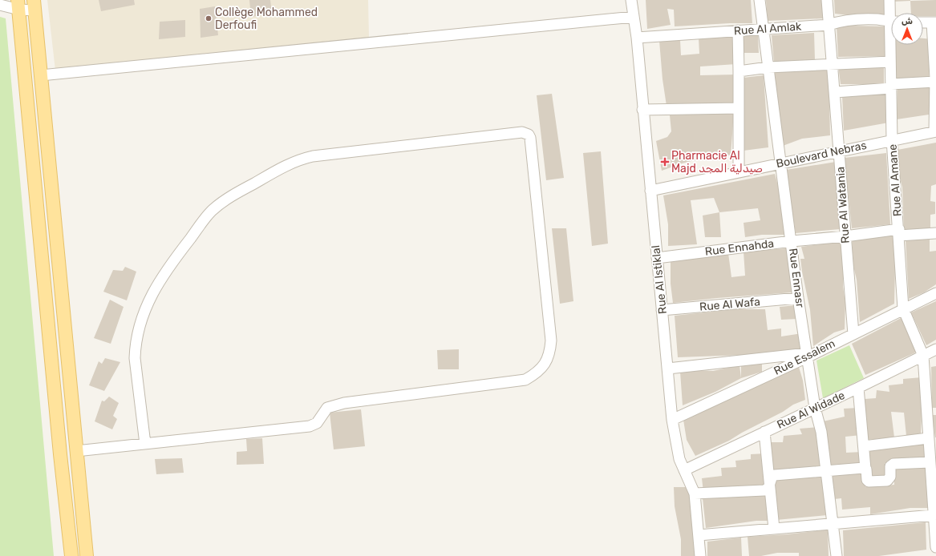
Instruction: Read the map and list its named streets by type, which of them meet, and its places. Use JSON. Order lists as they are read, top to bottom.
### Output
{
  "streets": {
    "street": [
      "Rue Al Amlak",
      "Boulevard Nebras",
      "Rue Al Amane",
      "Rue Al Watania",
      "Rue Ennahda",
      "Rue Ennasr",
      "Rue Al Istiklal",
      "Rue Al Wafa",
      "Rue Essalem",
      "Rue Al Widade"
    ]
  },
  "crossings": [
    ["Rue Al Amlak", "Rue Al Watania"],
    ["Rue Al Amlak", "Rue Ennasr"],
    ["Rue Al Amlak", "Rue Al Istiklal"],
    ["Boulevard Nebras", "Rue Al Amane"],
    ["Boulevard Nebras", "Rue Al Watania"],
    ["Boulevard Nebras", "Rue Ennasr"],
    ["Boulevard Nebras", "Rue Al Istiklal"],
    ["Rue Al Amane", "Rue Ennahda"],
    ["Rue Al Amane", "Rue Essalem"],
    ["Rue Al Amane", "Rue Al Widade"],
    ["Rue Al Watania", "Rue Ennahda"],
    ["Rue Al Watania", "Rue Essalem"],
    ["Rue Ennahda", "Rue Ennasr"],
    ["Rue Ennahda", "Rue Al Istiklal"],
    ["Rue Ennasr", "Rue Al Wafa"],
    ["Rue Ennasr", "Rue Essalem"],
    ["Rue Ennasr", "Rue Al Widade"],
    ["Rue Al Istiklal", "Rue Al Wafa"],
    ["Rue Al Istiklal", "Rue Essalem"],
    ["Rue Al Istiklal", "Rue Al Widade"]
  ],
  "places": {
    "other": ["Collège Mohammed Derfoufi"],
    "health": ["Pharmacie Al Majd صيدلية المجد"]
  },
  "north": "top"
}
